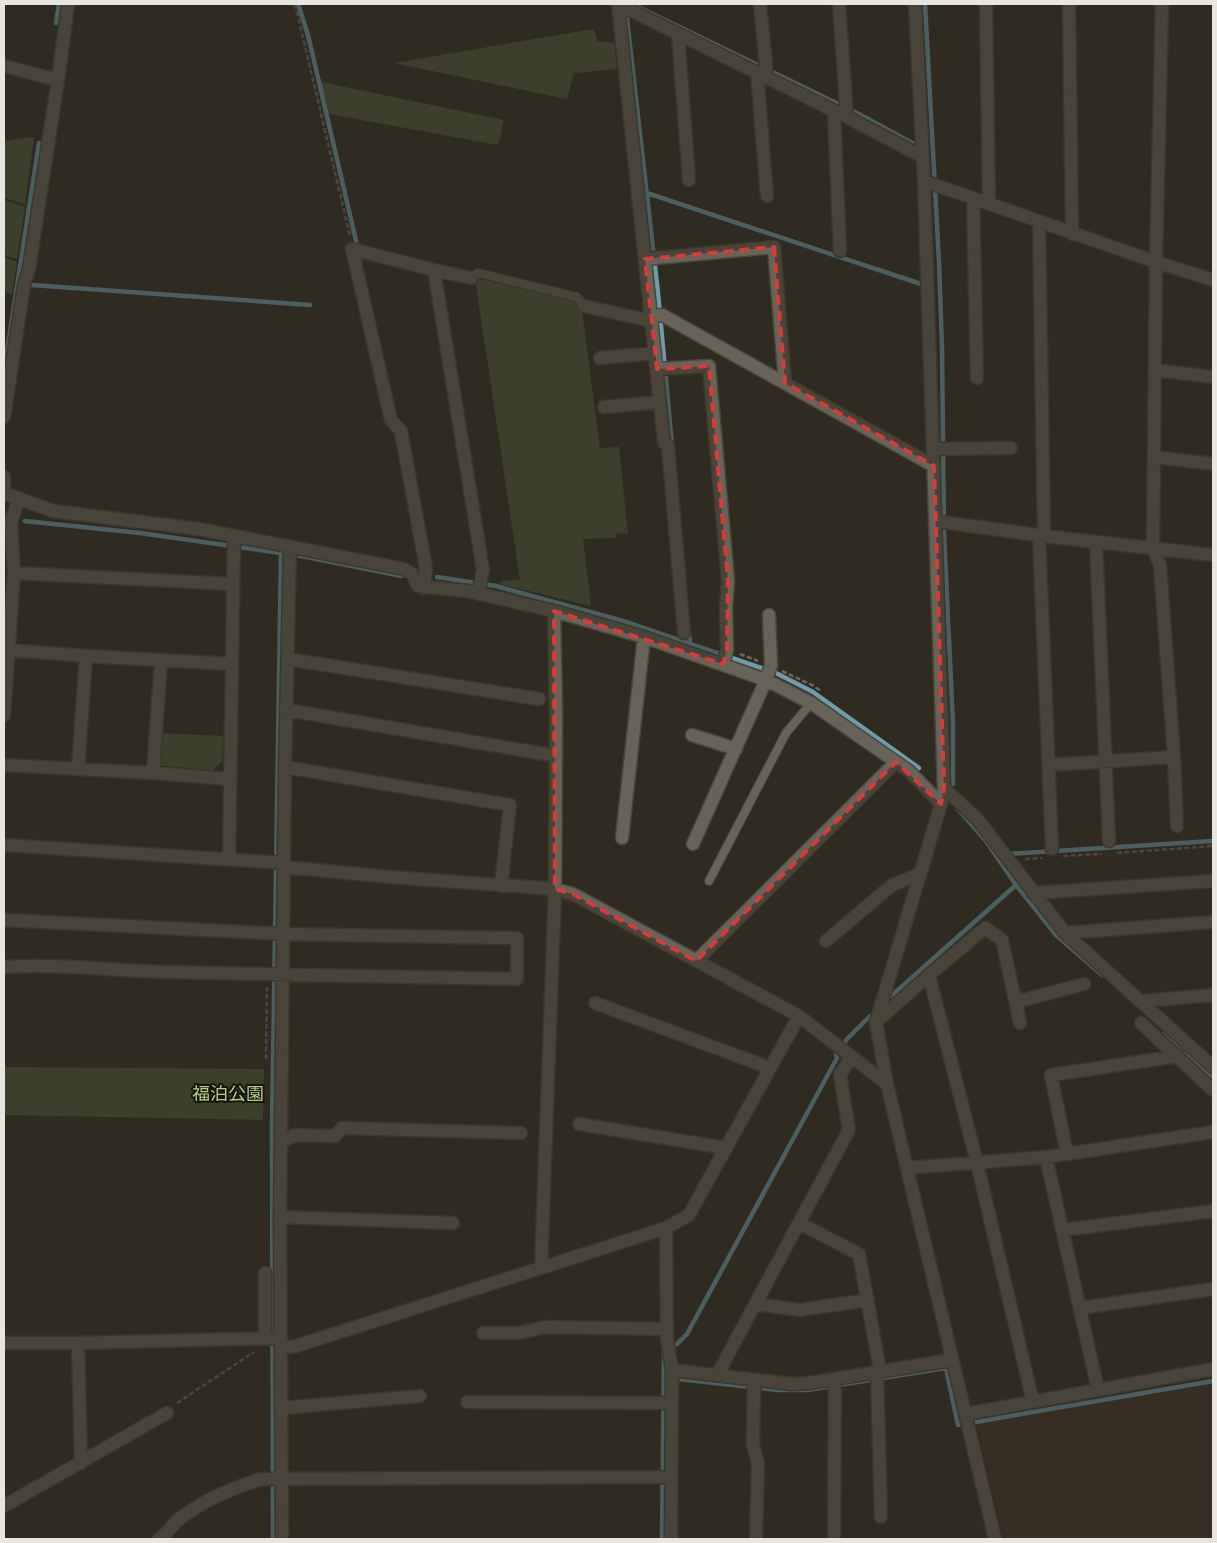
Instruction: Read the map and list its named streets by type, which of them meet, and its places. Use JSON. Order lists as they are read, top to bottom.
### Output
{
  "parks": ["福泊公園"]
}
